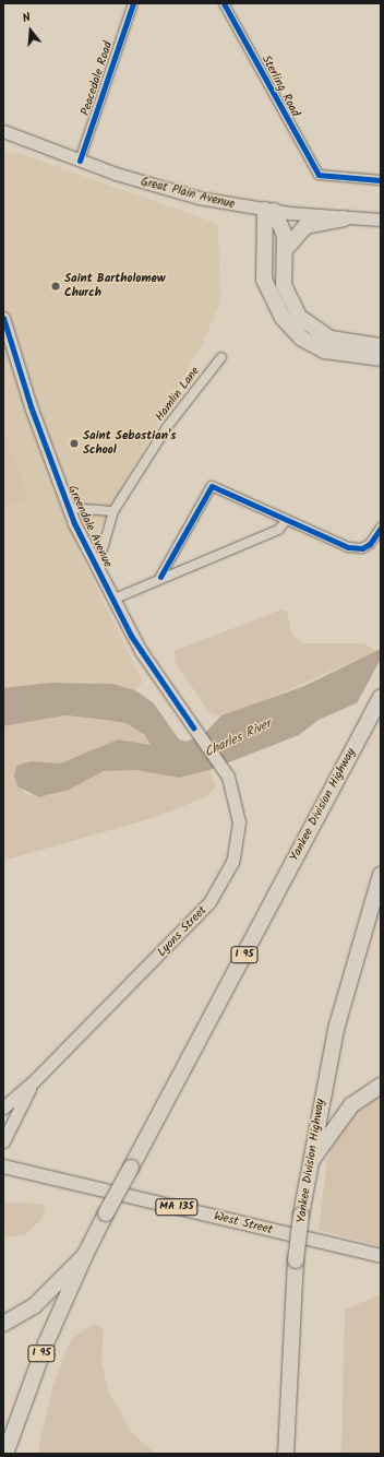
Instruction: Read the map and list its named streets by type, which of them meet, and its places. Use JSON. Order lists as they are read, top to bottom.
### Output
{
  "streets": {
    "highway": ["Yankee Division Highway", "I 95"],
    "main road": [
      "Great Plain Avenue",
      "Greendale Avenue",
      "Lyons Street",
      "MA 135",
      "West Street"
    ],
    "street": ["Peacedale Road", "Sterling Road", "Hamlin Lane"]
  },
  "crossings": [
    ["Peacedale Road", "Great Plain Avenue"],
    ["Hamlin Lane", "Greendale Avenue"],
    ["Greendale Avenue", "Lyons Street"],
    ["Yankee Division Highway", "I 95"]
  ],
  "water": ["Charles River"],
  "places": ["Saint Bartholomew Church", "Saint Sebastian's School"],
  "north": "top"
}
